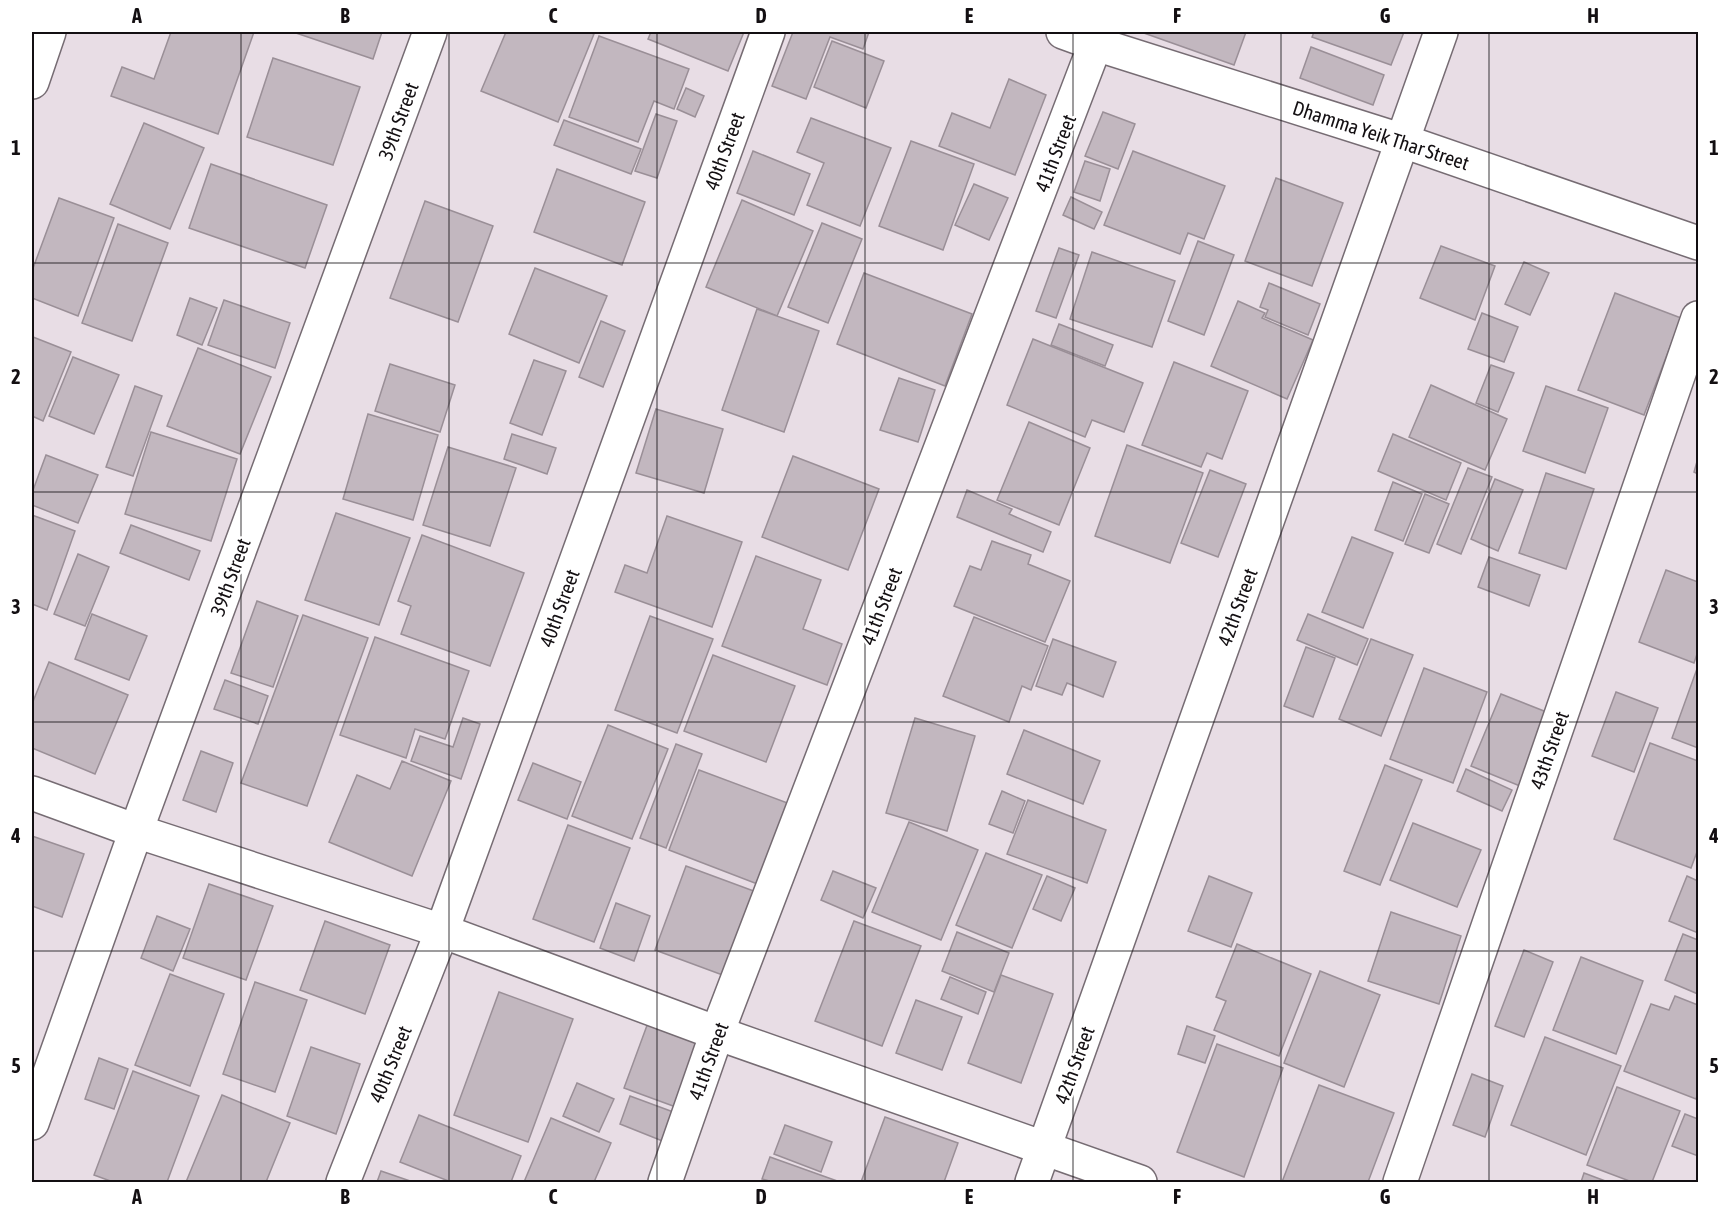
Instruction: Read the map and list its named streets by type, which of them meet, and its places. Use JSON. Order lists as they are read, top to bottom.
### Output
{
  "streets": {
    "street": [
      "39th Street",
      "Dhamma Yeik Thar Street",
      "40th Street",
      "41th Street",
      "42th Street",
      "43th Street"
    ]
  },
  "crossings": [
    ["Dhamma Yeik Thar Street", "41th Street"],
    ["Dhamma Yeik Thar Street", "42th Street"]
  ],
  "grid": {
    "columns": [
      "A",
      "B",
      "C",
      "D",
      "E",
      "F",
      "G",
      "H"
    ],
    "rows": [
      "1",
      "2",
      "3",
      "4",
      "5"
    ]
  }
}
